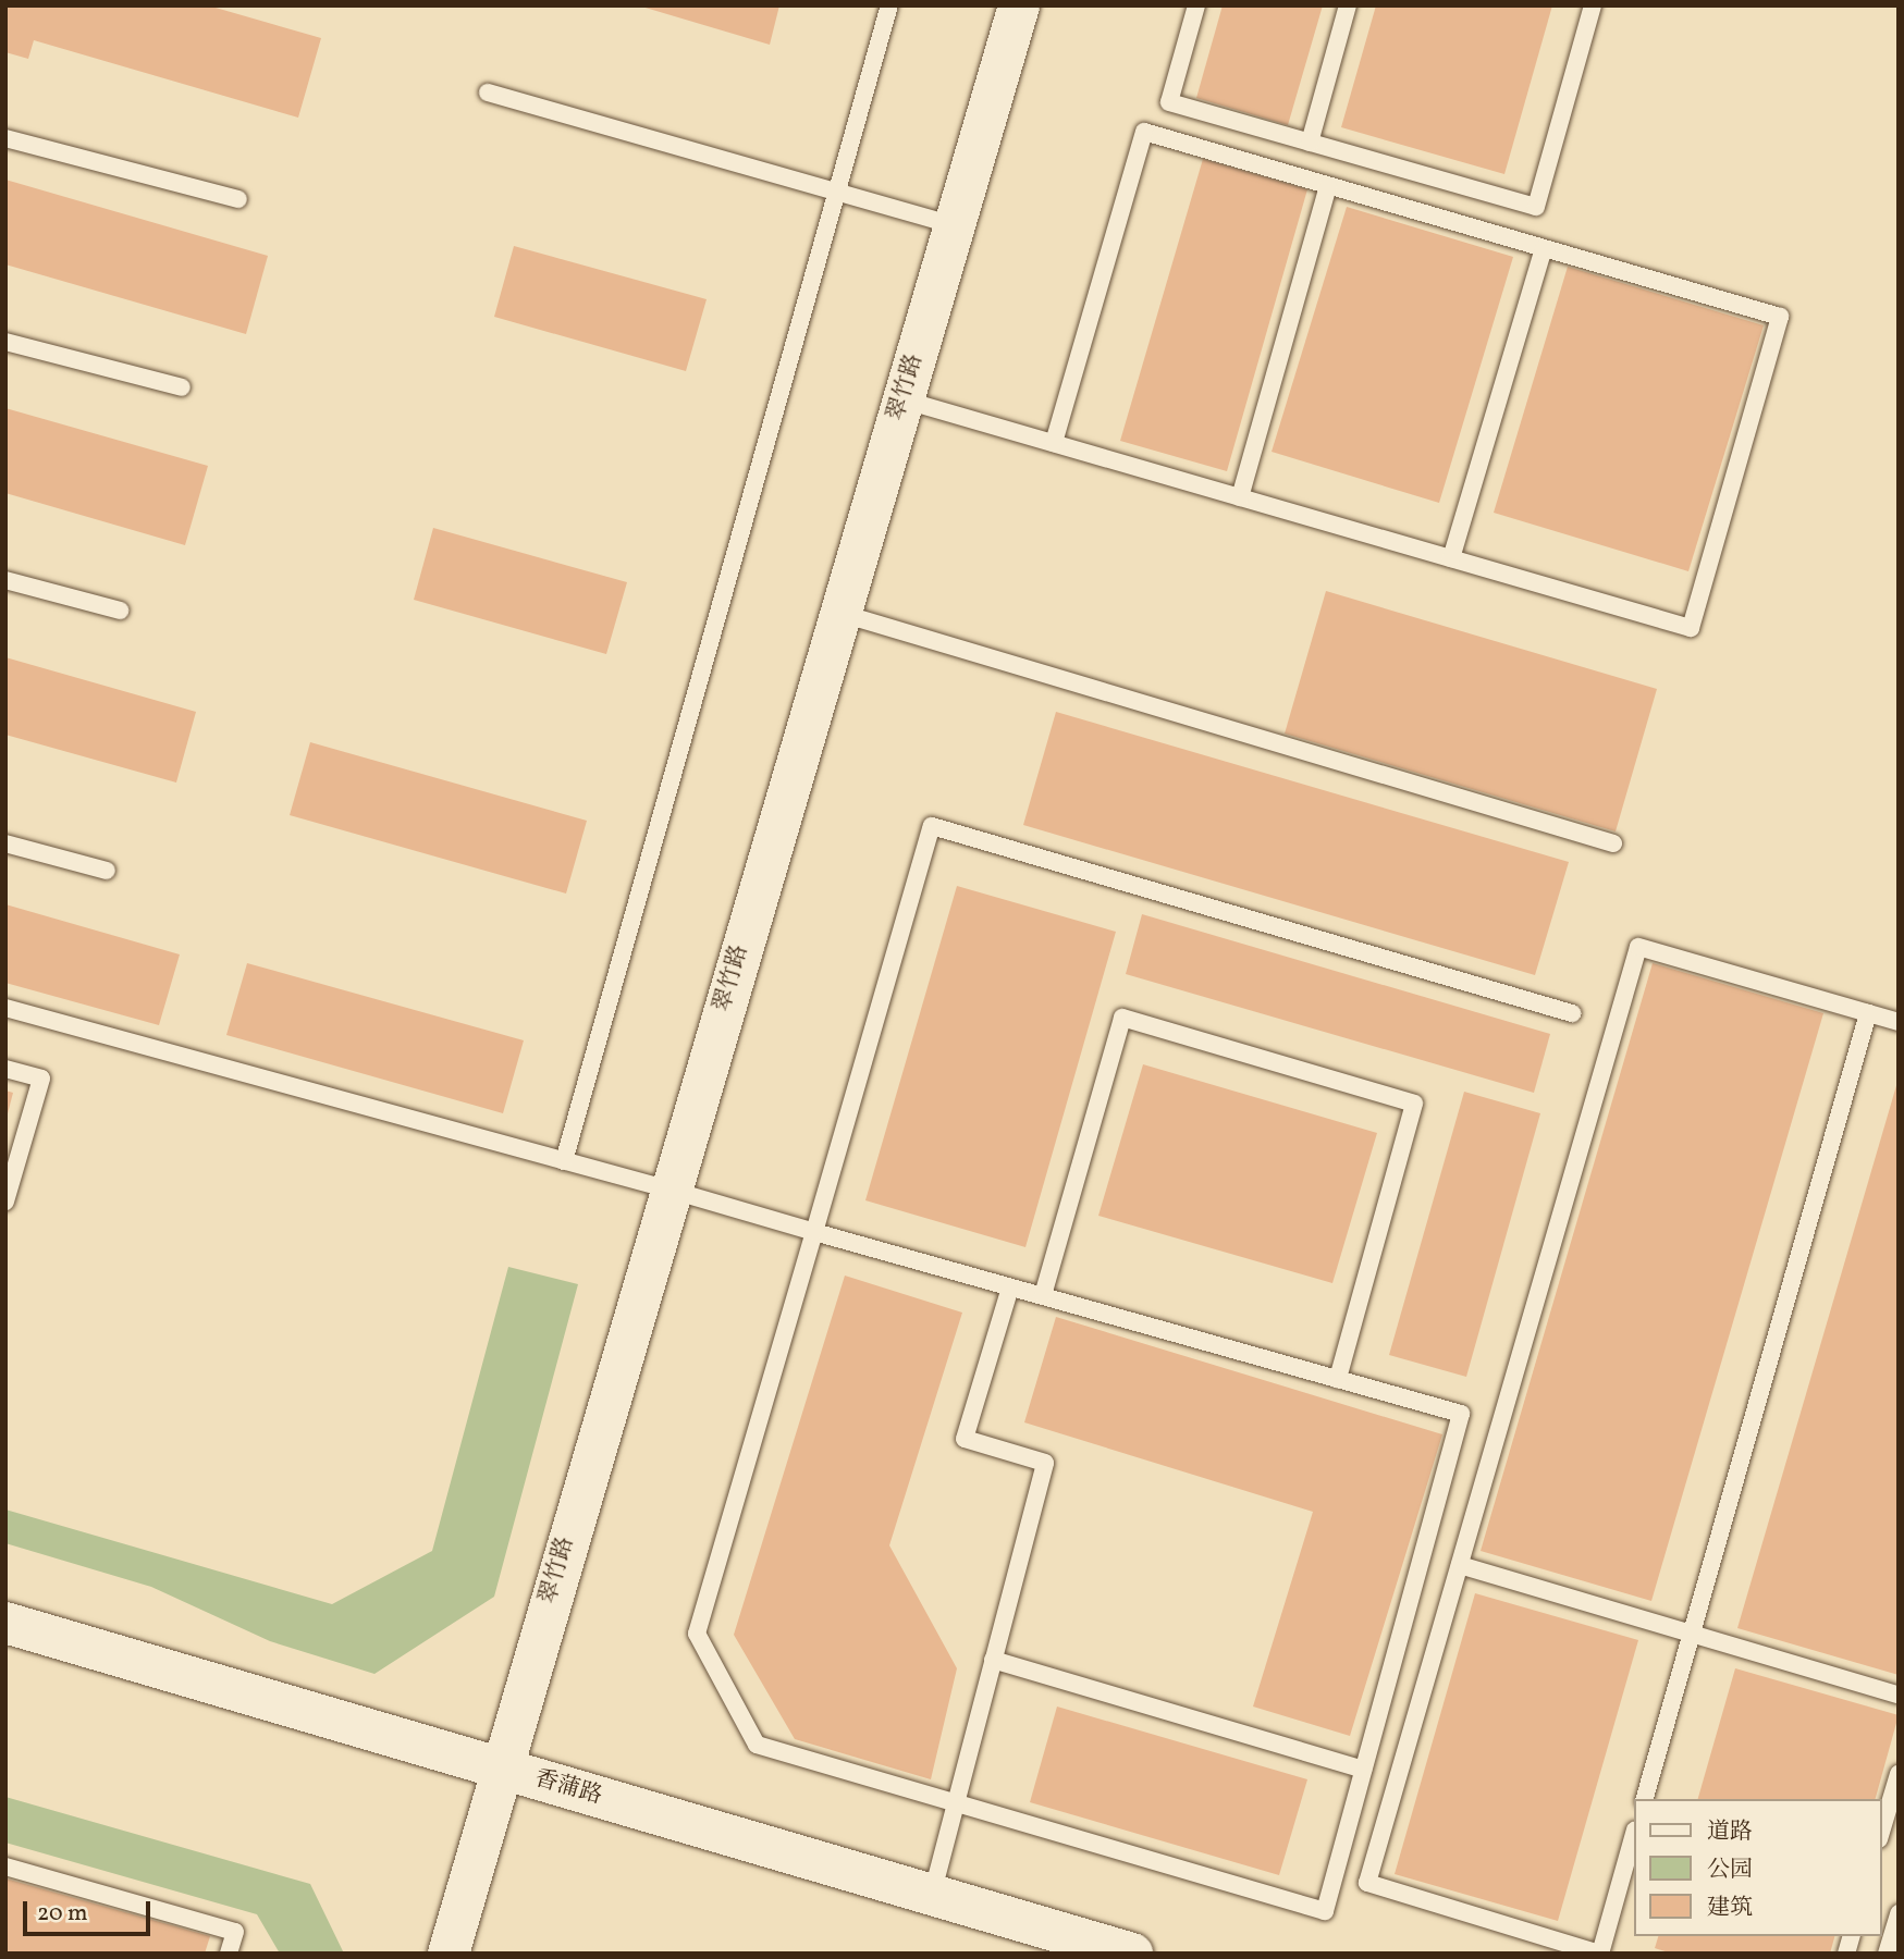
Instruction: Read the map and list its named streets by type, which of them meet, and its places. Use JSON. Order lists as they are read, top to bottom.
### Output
{
  "streets": {
    "street": ["翠竹路", "香蒲路"]
  },
  "crossings": [
    ["翠竹路", "香蒲路"]
  ],
  "legend": ["道路", "公园", "建筑"],
  "scale_bar": "20 m"
}
